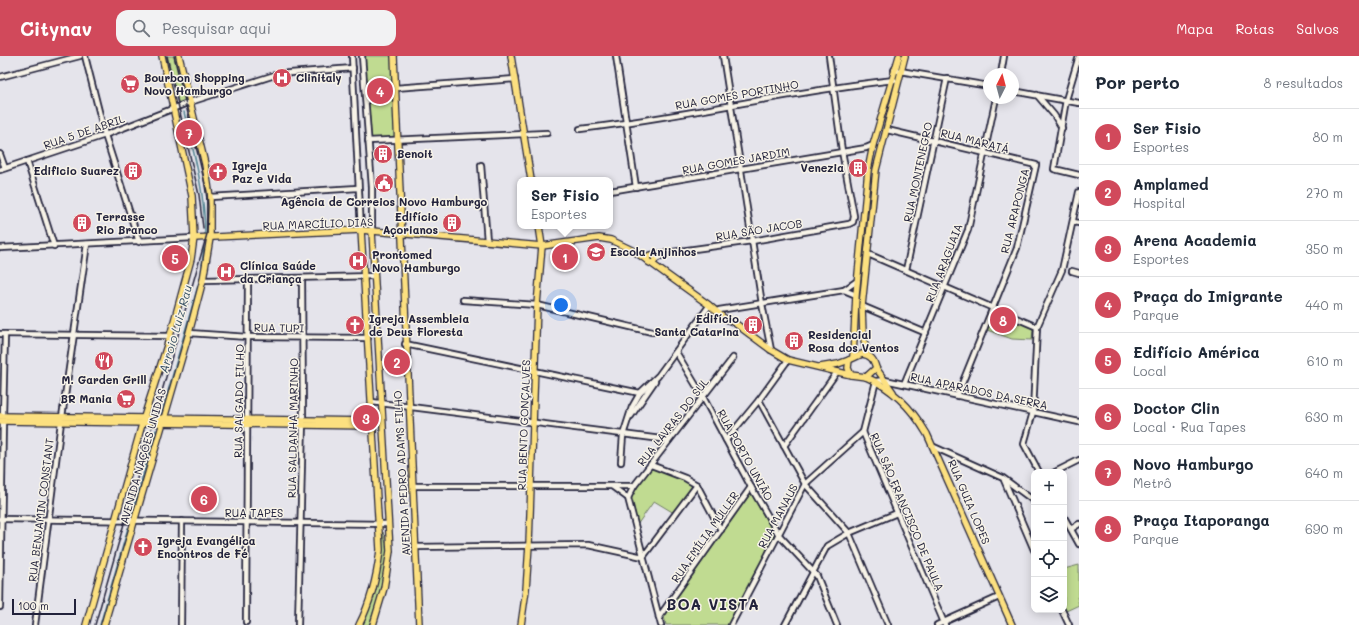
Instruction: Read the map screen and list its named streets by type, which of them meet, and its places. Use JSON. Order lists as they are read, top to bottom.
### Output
{
  "streets": {
    "main road": [
      "RUA MARCÍLIO DIAS",
      "RUA BENTO GONÇALVES",
      "AVENIDA NAÇÕES UNIDAS",
      "AVENIDA PEDRO ADAMS FILHO",
      "RUA GUIA LOPES"
    ],
    "street": [
      "RUA GOMES PORTINHO",
      "RUA 5 DE ABRIL",
      "RUA MARATÁ",
      "RUA GOMES JARDIM",
      "RUA MONTENEGRO",
      "RUA ARAPONGA",
      "RUA SÃO JACOB",
      "RUA ARAGUAIA",
      "RUA TUPI",
      "RUA APARADOS DA SERRA",
      "RUA SALGADO FILHO",
      "RUA LAVRAS DO SUL",
      "RUA SALDANHA MARINHO",
      "RUA PORTO UNIÃO",
      "RUA BENJAMIN CONSTANT",
      "RUA SÃO FRANCISCO DE PAULA",
      "RUA TAPES",
      "RUA MANAUS",
      "RUA EMÍLIA MULLER"
    ]
  },
  "crossings": [
    ["RUA 5 DE ABRIL", "AVENIDA NAÇÕES UNIDAS"],
    ["RUA MARATÁ", "RUA MONTENEGRO"],
    ["RUA MARATÁ", "RUA ARAPONGA"],
    ["RUA MARATÁ", "RUA ARAGUAIA"],
    ["RUA GOMES JARDIM", "RUA SÃO JACOB"],
    ["RUA ARAPONGA", "RUA APARADOS DA SERRA"],
    ["RUA MARCÍLIO DIAS", "RUA SÃO JACOB"],
    ["RUA MARCÍLIO DIAS", "RUA BENTO GONÇALVES"],
    ["RUA MARCÍLIO DIAS", "AVENIDA NAÇÕES UNIDAS"],
    ["RUA MARCÍLIO DIAS", "AVENIDA PEDRO ADAMS FILHO"],
    ["RUA MARCÍLIO DIAS", "RUA GUIA LOPES"],
    ["RUA MARCÍLIO DIAS", "RUA BENJAMIN CONSTANT"],
    ["RUA ARAGUAIA", "RUA APARADOS DA SERRA"],
    ["RUA TUPI", "RUA SALGADO FILHO"],
    ["RUA TUPI", "RUA SALDANHA MARINHO"],
    ["RUA TUPI", "AVENIDA NAÇÕES UNIDAS"],
    ["RUA APARADOS DA SERRA", "RUA GUIA LOPES"],
    ["RUA APARADOS DA SERRA", "RUA SÃO FRANCISCO DE PAULA"],
    ["RUA SALGADO FILHO", "RUA TAPES"],
    ["RUA LAVRAS DO SUL", "RUA PORTO UNIÃO"],
    ["RUA SALDANHA MARINHO", "RUA TAPES"],
    ["RUA PORTO UNIÃO", "RUA MANAUS"],
    ["RUA PORTO UNIÃO", "RUA EMÍLIA MULLER"],
    ["AVENIDA NAÇÕES UNIDAS", "RUA TAPES"],
    ["RUA GUIA LOPES", "RUA SÃO FRANCISCO DE PAULA"],
    ["RUA BENJAMIN CONSTANT", "RUA TAPES"],
    ["RUA SÃO FRANCISCO DE PAULA", "RUA MANAUS"]
  ],
  "districts": ["BOA VISTA"],
  "water": ["Arroio Luiz Rau"],
  "places": {
    "hospital": ["Clinitaly", "Prontomed Novo Hamburgo", "Clínica Saúde da Criança"],
    "supermarket": ["Bourbon Shopping Novo Hamburgo", "BR Mania"],
    "building": [
      "Benoit",
      "Venezia",
      "Edificio Suarez",
      "Terrasse Rio Branco",
      "Edifício Açorianos",
      "Edifício Santa Catarina",
      "Residencial Rosa dos Ventos"
    ],
    "church": ["Igreja Paz e Vida", "Igreja Assembleia de Deus Floresta", "Igreja Evangélica Encontros de Fé"],
    "public building": ["Agência de Correios Novo Hamburgo"],
    "school or university": ["Escola Anjinhos"],
    "restaurant": ["M. Garden Grill"]
  },
  "scale_bar": "100 m",
  "north": "top",
  "page": {
    "header": "Citynav",
    "search": "Pesquisar aqui",
    "nav": ["Mapa", "Rotas", "Salvos"],
    "heading": ["Por perto", "8 resultados"],
    "pins": [
      "4",
      "7",
      "1",
      "5",
      "8",
      "2",
      "3",
      "6"
    ],
    "list": [
      {
        "mark": "1",
        "name": "Ser Fisio",
        "note": "Esportes",
        "value": "80 m"
      },
      {
        "mark": "2",
        "name": "Amplamed",
        "note": "Hospital",
        "value": "270 m"
      },
      {
        "mark": "3",
        "name": "Arena Academia",
        "note": "Esportes",
        "value": "350 m"
      },
      {
        "mark": "4",
        "name": "Praça do Imigrante",
        "note": "Parque",
        "value": "440 m"
      },
      {
        "mark": "5",
        "name": "Edifício América",
        "note": "Local",
        "value": "610 m"
      },
      {
        "mark": "6",
        "name": "Doctor Clin",
        "note": "Local · Rua Tapes",
        "value": "630 m"
      },
      {
        "mark": "7",
        "name": "Novo Hamburgo",
        "note": "Metrô",
        "value": "640 m"
      },
      {
        "mark": "8",
        "name": "Praça Itaporanga",
        "note": "Parque",
        "value": "690 m"
      }
    ],
    "popup": ["Ser Fisio", "Esportes"],
    "map_buttons": ["+", "−"],
    "scale": "100 m"
  }
}
